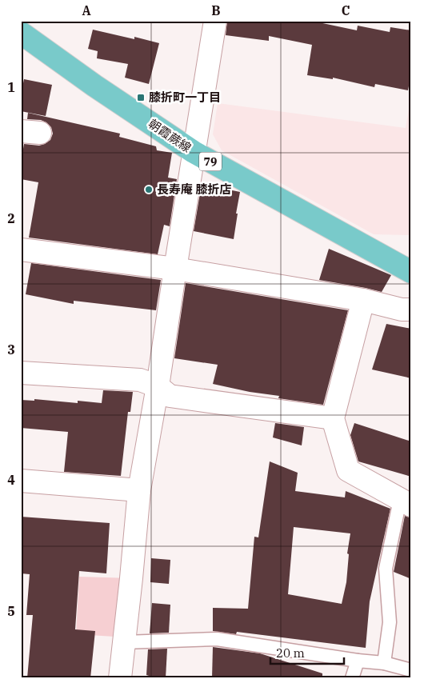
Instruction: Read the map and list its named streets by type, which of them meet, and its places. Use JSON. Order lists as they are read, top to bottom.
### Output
{
  "streets": {
    "main road": ["朝霞蕨線", "79"]
  },
  "places": {
    "transit": ["膝折町一丁目"],
    "other": ["長寿庵 膝折店"]
  },
  "scale_bar": "20 m",
  "grid": {
    "columns": ["A", "B", "C"],
    "rows": [
      "1",
      "2",
      "3",
      "4",
      "5"
    ]
  }
}
